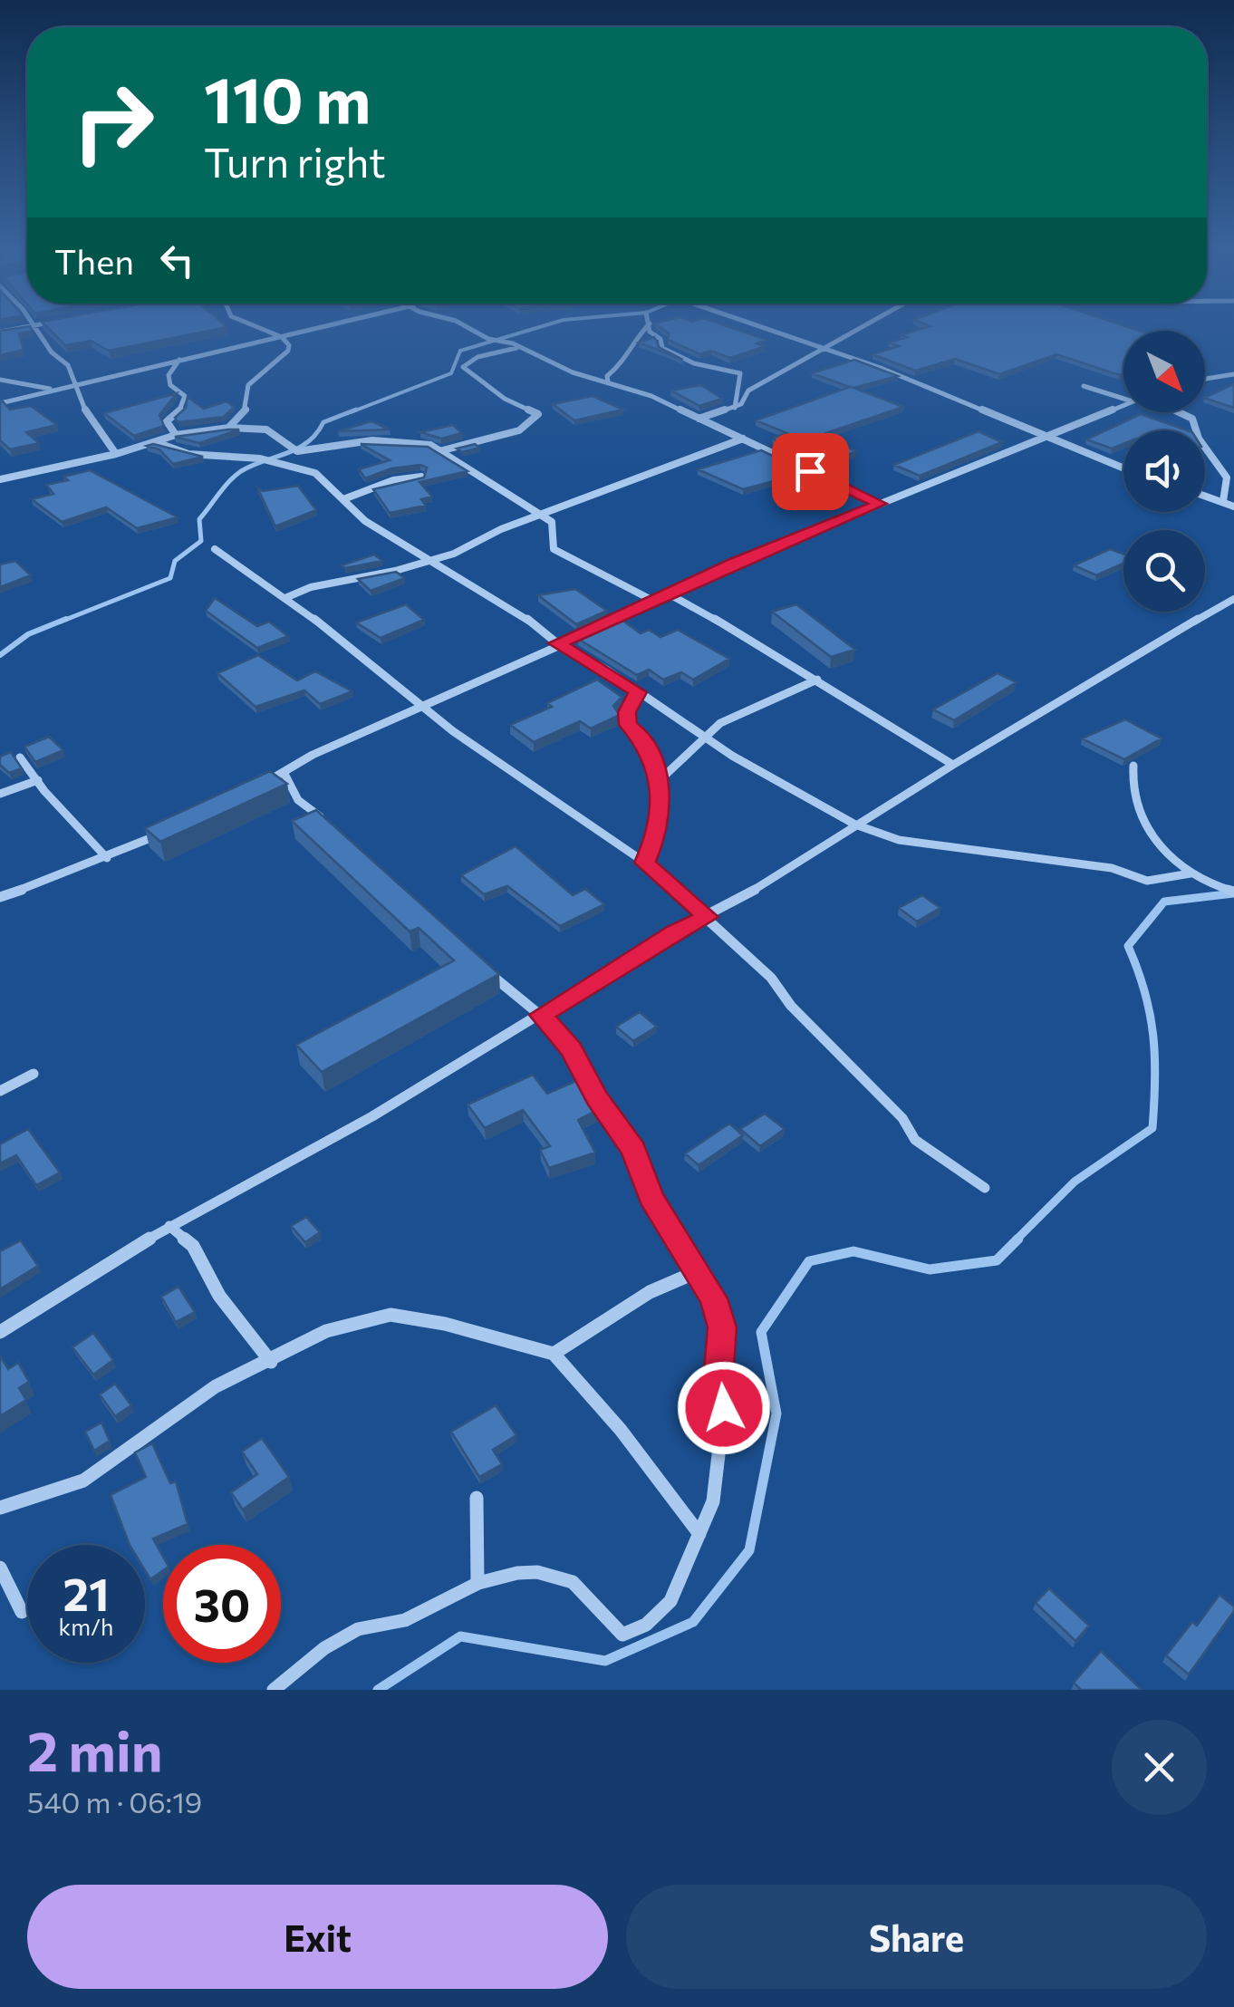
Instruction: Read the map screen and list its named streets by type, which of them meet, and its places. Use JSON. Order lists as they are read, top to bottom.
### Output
{
  "north": "bottom right",
  "page": {
    "turn": ["110 m", "Turn right"],
    "then": "Then",
    "speed": "21 km/h",
    "limit": "30",
    "heading": ["2 min", "540 m · 06:19"],
    "buttons": ["Exit", "Share"]
  }
}
